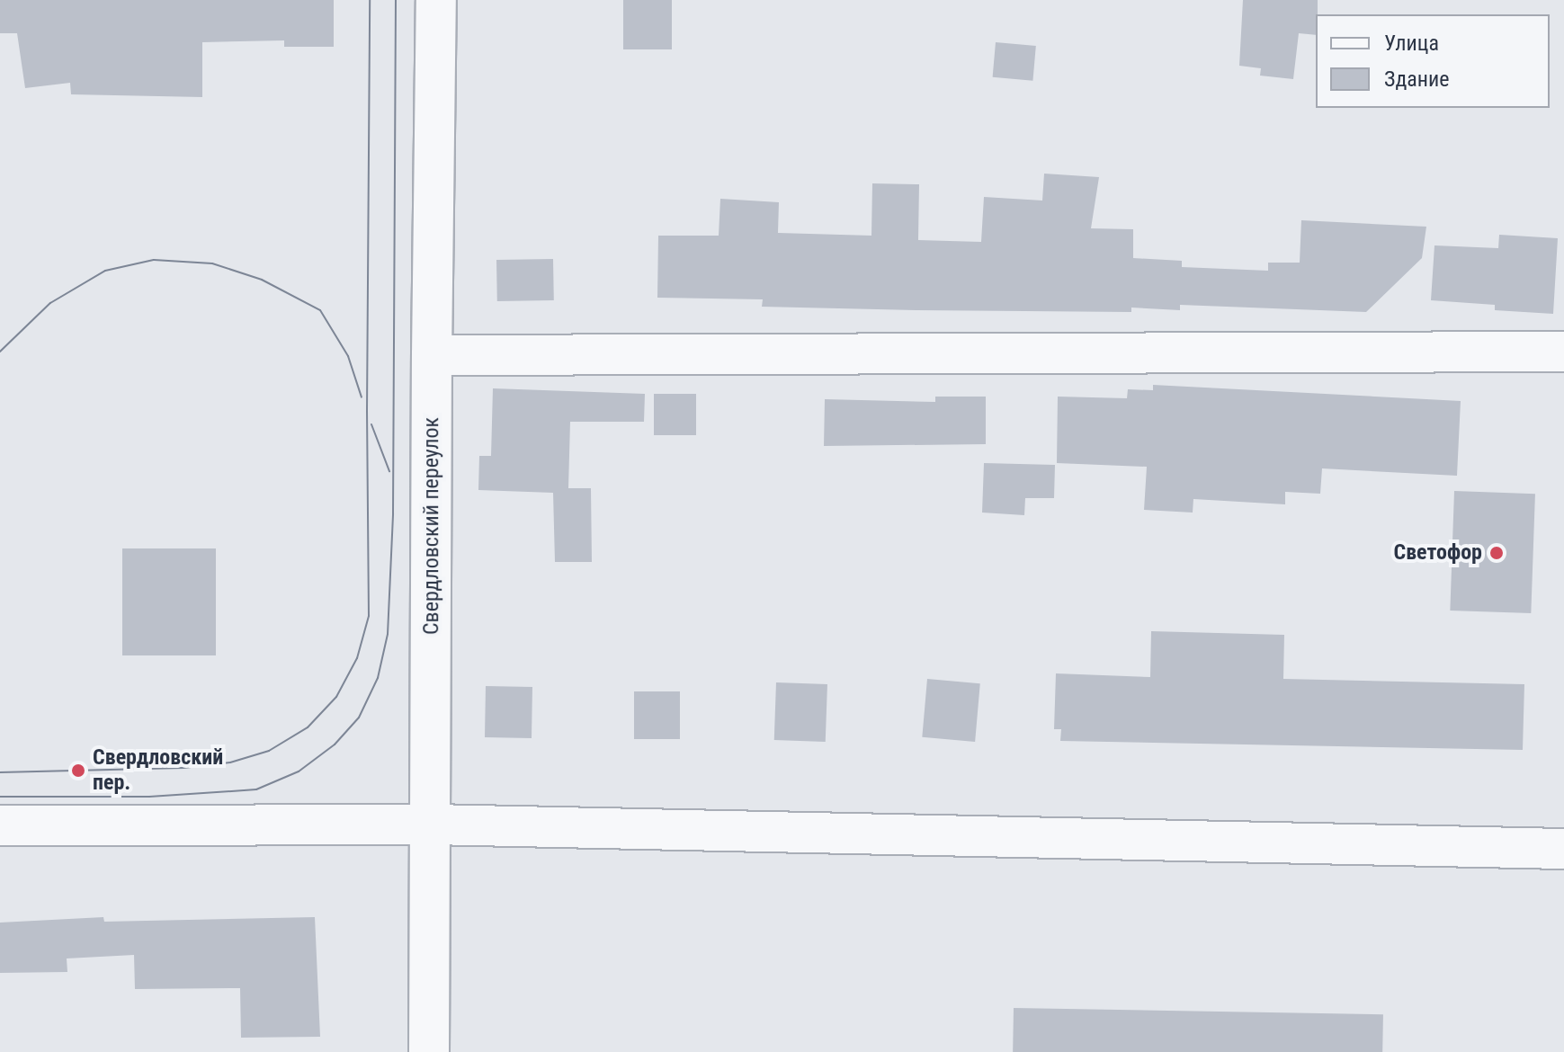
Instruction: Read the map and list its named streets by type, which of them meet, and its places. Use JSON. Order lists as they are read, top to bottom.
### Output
{
  "streets": {
    "street": ["Свердловский переулок"]
  },
  "places": ["Светофор", "Свердловский пер."],
  "legend": ["Улица", "Здание"]
}
